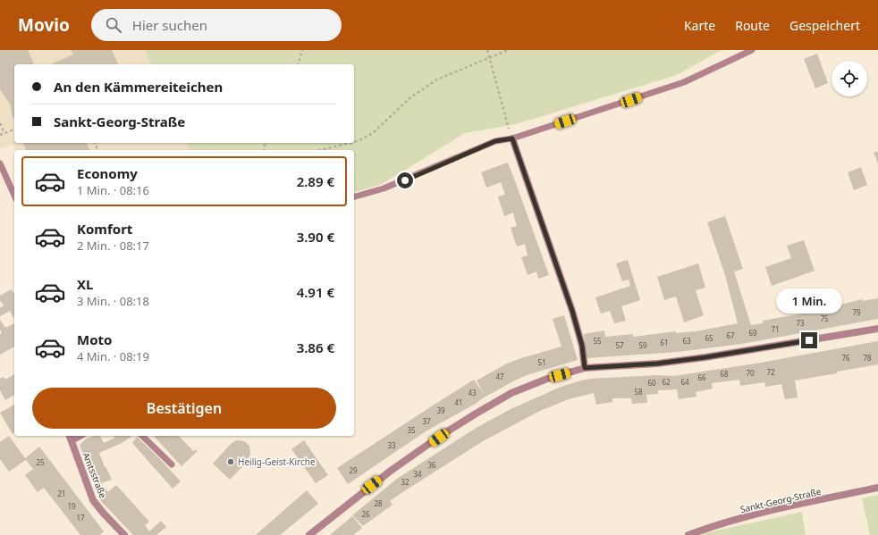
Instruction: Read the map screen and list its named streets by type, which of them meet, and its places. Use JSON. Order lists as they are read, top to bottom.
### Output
{
  "streets": {
    "street": ["Amtsstraße", "Sankt-Georg-Straße"]
  },
  "places": ["Heilig-Geist-Kirche"],
  "house_numbers": [
    "79",
    "75",
    "73",
    "71",
    "69",
    "67",
    "65",
    "55",
    "63",
    "61",
    "57",
    "59",
    "76",
    "78",
    "51",
    "72",
    "70",
    "68",
    "47",
    "66",
    "62",
    "64",
    "60",
    "58",
    "43",
    "41",
    "39",
    "37",
    "35",
    "33",
    "25",
    "36",
    "29",
    "34",
    "32",
    "21",
    "28",
    "19",
    "26",
    "17"
  ],
  "page": {
    "header": "Movio",
    "search": "Hier suchen",
    "nav": ["Karte", "Route", "Gespeichert"],
    "banner": ["An den Kämmereiteichen", "Sankt-Georg-Straße"],
    "list": [
      {
        "name": "Economy",
        "note": "1 Min. · 08:16",
        "value": "2.89 €"
      },
      {
        "name": "Komfort",
        "note": "2 Min. · 08:17",
        "value": "3.90 €"
      },
      {
        "name": "XL",
        "note": "3 Min. · 08:18",
        "value": "4.91 €"
      },
      {
        "name": "Moto",
        "note": "4 Min. · 08:19",
        "value": "3.86 €"
      }
    ],
    "bubble": "1 Min.",
    "buttons": "Bestätigen"
  }
}
